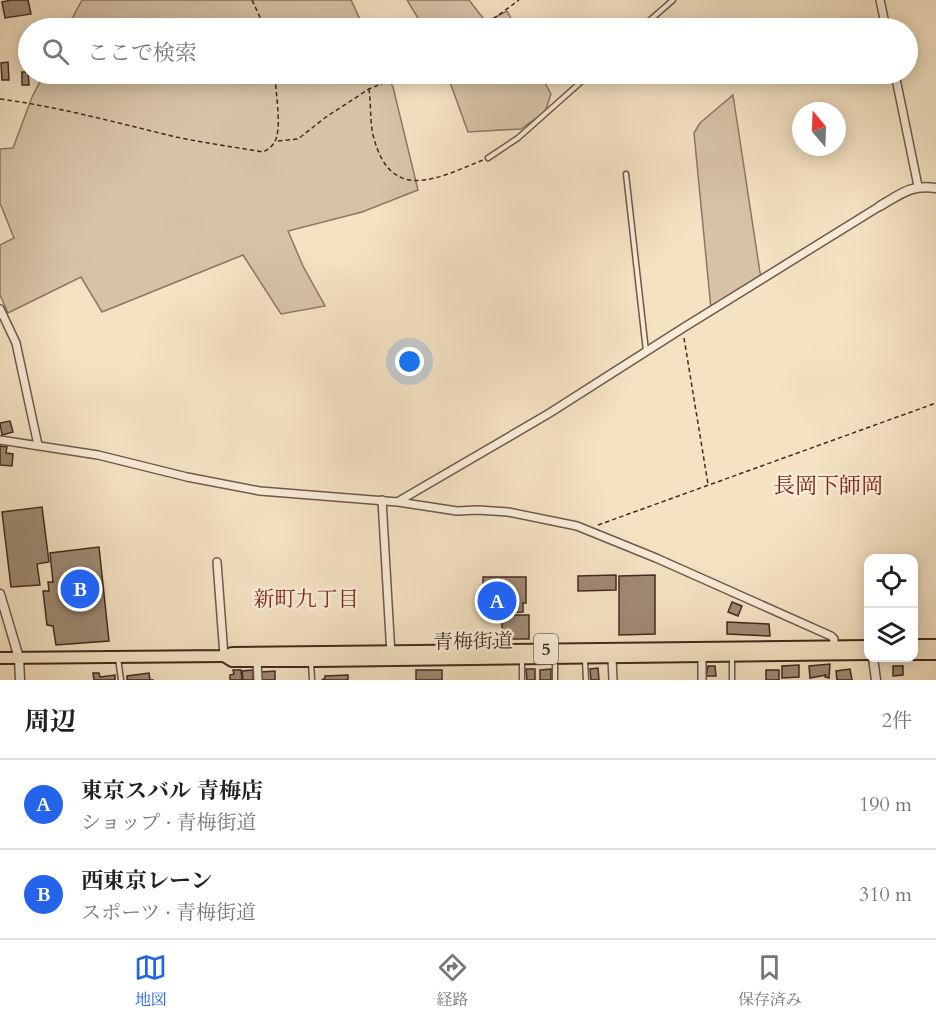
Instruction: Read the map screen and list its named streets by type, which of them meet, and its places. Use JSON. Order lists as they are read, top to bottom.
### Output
{
  "streets": {
    "main road": ["青梅街道", "5"]
  },
  "districts": ["長岡下師岡", "新町九丁目"],
  "north": "top",
  "page": {
    "search": "ここで検索",
    "pins": ["B", "A"],
    "heading": ["周辺", "2件"],
    "list": [
      {
        "mark": "A",
        "name": "東京スバル 青梅店",
        "note": "ショップ · 青梅街道",
        "value": "190 m"
      },
      {
        "mark": "B",
        "name": "西東京レーン",
        "note": "スポーツ · 青梅街道",
        "value": "310 m"
      }
    ],
    "nav": ["地図", "経路", "保存済み"]
  }
}
